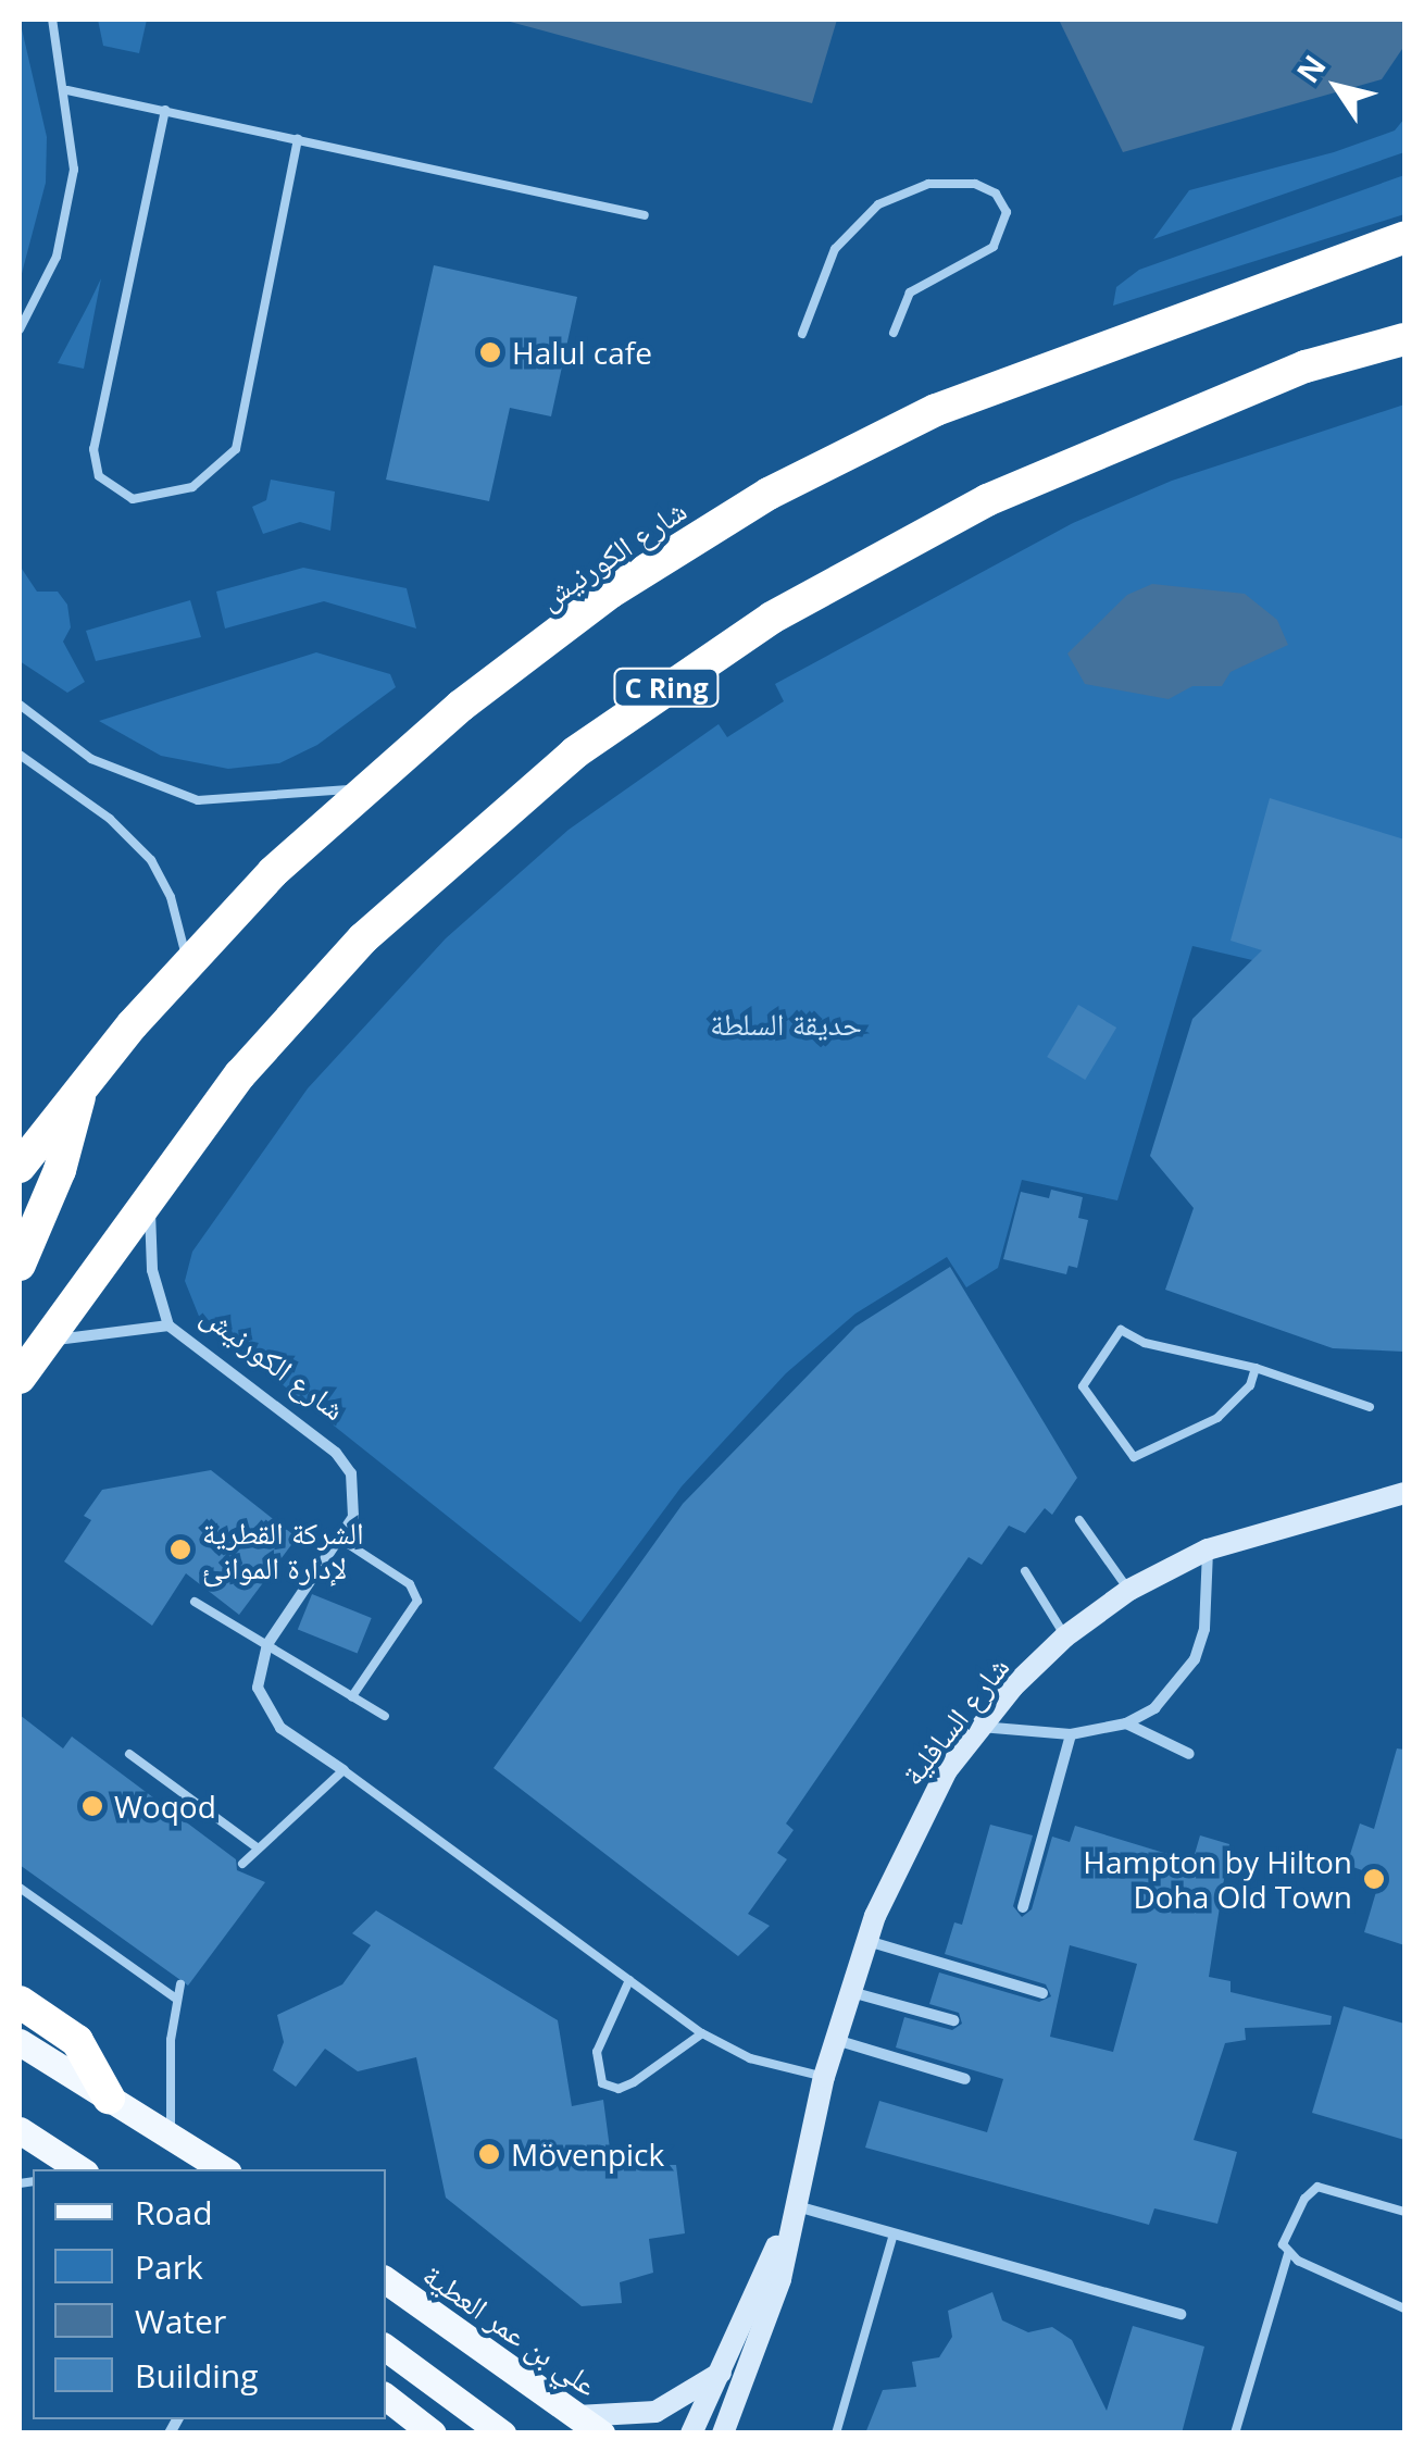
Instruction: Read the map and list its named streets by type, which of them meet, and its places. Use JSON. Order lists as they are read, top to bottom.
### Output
{
  "streets": {
    "highway": ["شارع الكورنيش", "C Ring"],
    "main road": ["علي بن عمر العطية"],
    "street": ["شارع السافلية"]
  },
  "crossings": [
    ["شارع الكورنيش", "C Ring"]
  ],
  "parks": ["حديقة السلطة"],
  "places": [
    "Halul cafe",
    "الشركة القطرية لإدارة الموانئ",
    "Woqod",
    "Hampton by Hilton Doha Old Town",
    "Mövenpick"
  ],
  "legend": [
    "Road",
    "Park",
    "Water",
    "Building"
  ],
  "north": "top left"
}
